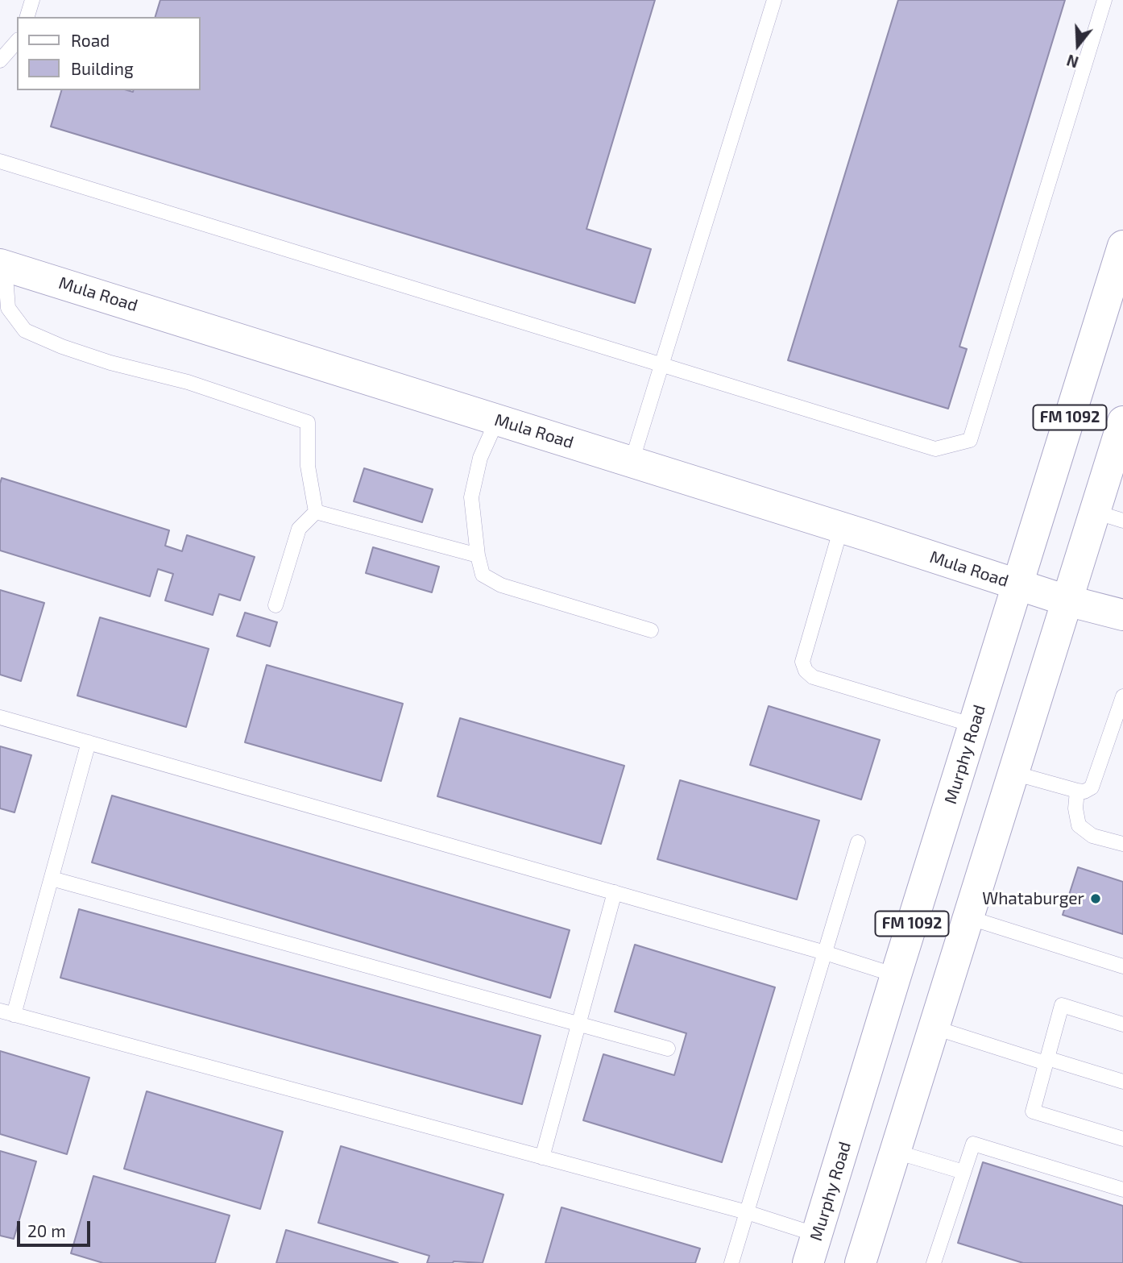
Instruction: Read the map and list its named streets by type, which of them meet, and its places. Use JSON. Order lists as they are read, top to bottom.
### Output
{
  "streets": {
    "main road": ["Mula Road", "FM 1092", "Murphy Road"]
  },
  "crossings": [
    ["Mula Road", "FM 1092"],
    ["Mula Road", "Murphy Road"]
  ],
  "places": ["Whataburger"],
  "legend": ["Road", "Building"],
  "scale_bar": "20 m",
  "north": "bottom"
}
